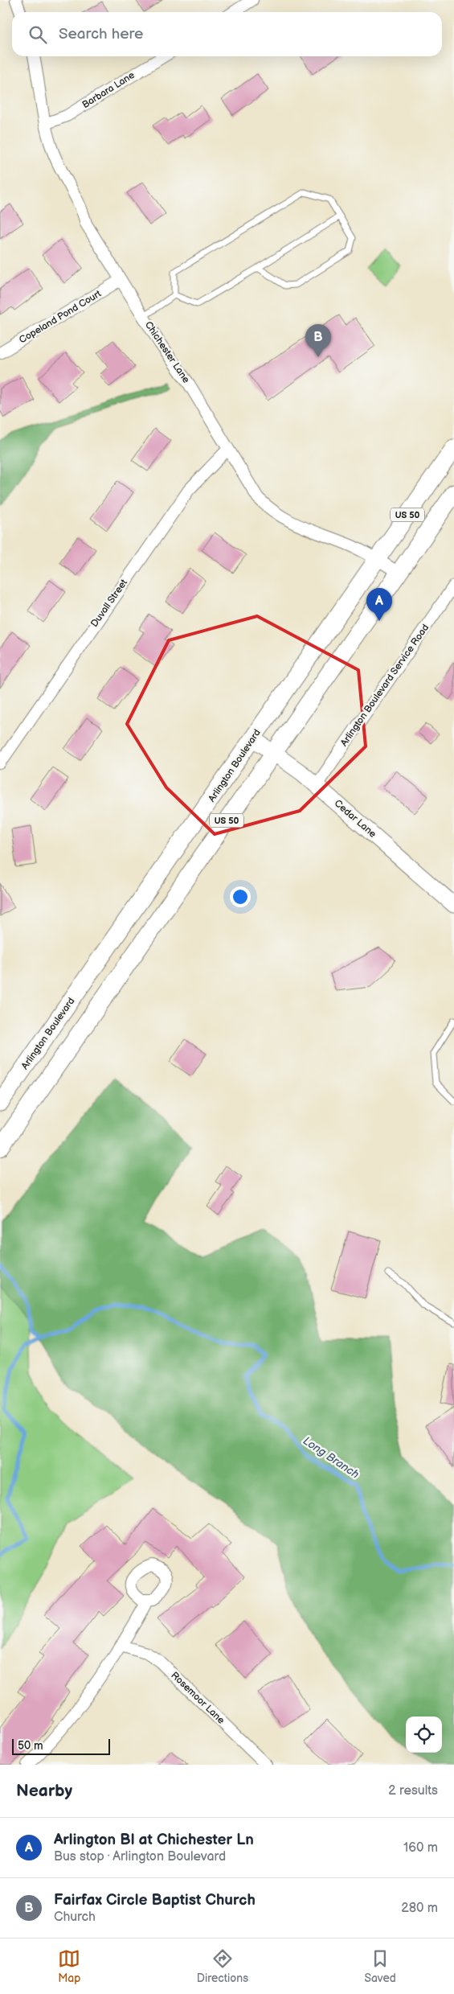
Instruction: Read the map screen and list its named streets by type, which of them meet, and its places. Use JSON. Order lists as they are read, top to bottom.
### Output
{
  "streets": {
    "main road": ["US 50", "Arlington Boulevard", "Cedar Lane"],
    "street": [
      "Barbara Lane",
      "Copeland Pond Court",
      "Chichester Lane",
      "Duvall Street",
      "Arlington Boulevard Service Road",
      "Rosemoor Lane"
    ]
  },
  "crossings": [
    ["Barbara Lane", "Chichester Lane"],
    ["Copeland Pond Court", "Chichester Lane"],
    ["Chichester Lane", "US 50"],
    ["Chichester Lane", "Duvall Street"],
    ["Chichester Lane", "Arlington Boulevard"],
    ["US 50", "Cedar Lane"],
    ["Arlington Boulevard Service Road", "Cedar Lane"],
    ["Arlington Boulevard", "Cedar Lane"]
  ],
  "water": ["Long Branch"],
  "scale_bar": "50 m",
  "page": {
    "search": "Search here",
    "pins": ["B", "A"],
    "scale": "50 m",
    "heading": ["Nearby", "2 results"],
    "list": [
      {
        "mark": "A",
        "name": "Arlington Bl at Chichester Ln",
        "note": "Bus stop · Arlington Boulevard",
        "value": "160 m"
      },
      {
        "mark": "B",
        "name": "Fairfax Circle Baptist Church",
        "note": "Church",
        "value": "280 m"
      }
    ],
    "nav": ["Map", "Directions", "Saved"]
  }
}
